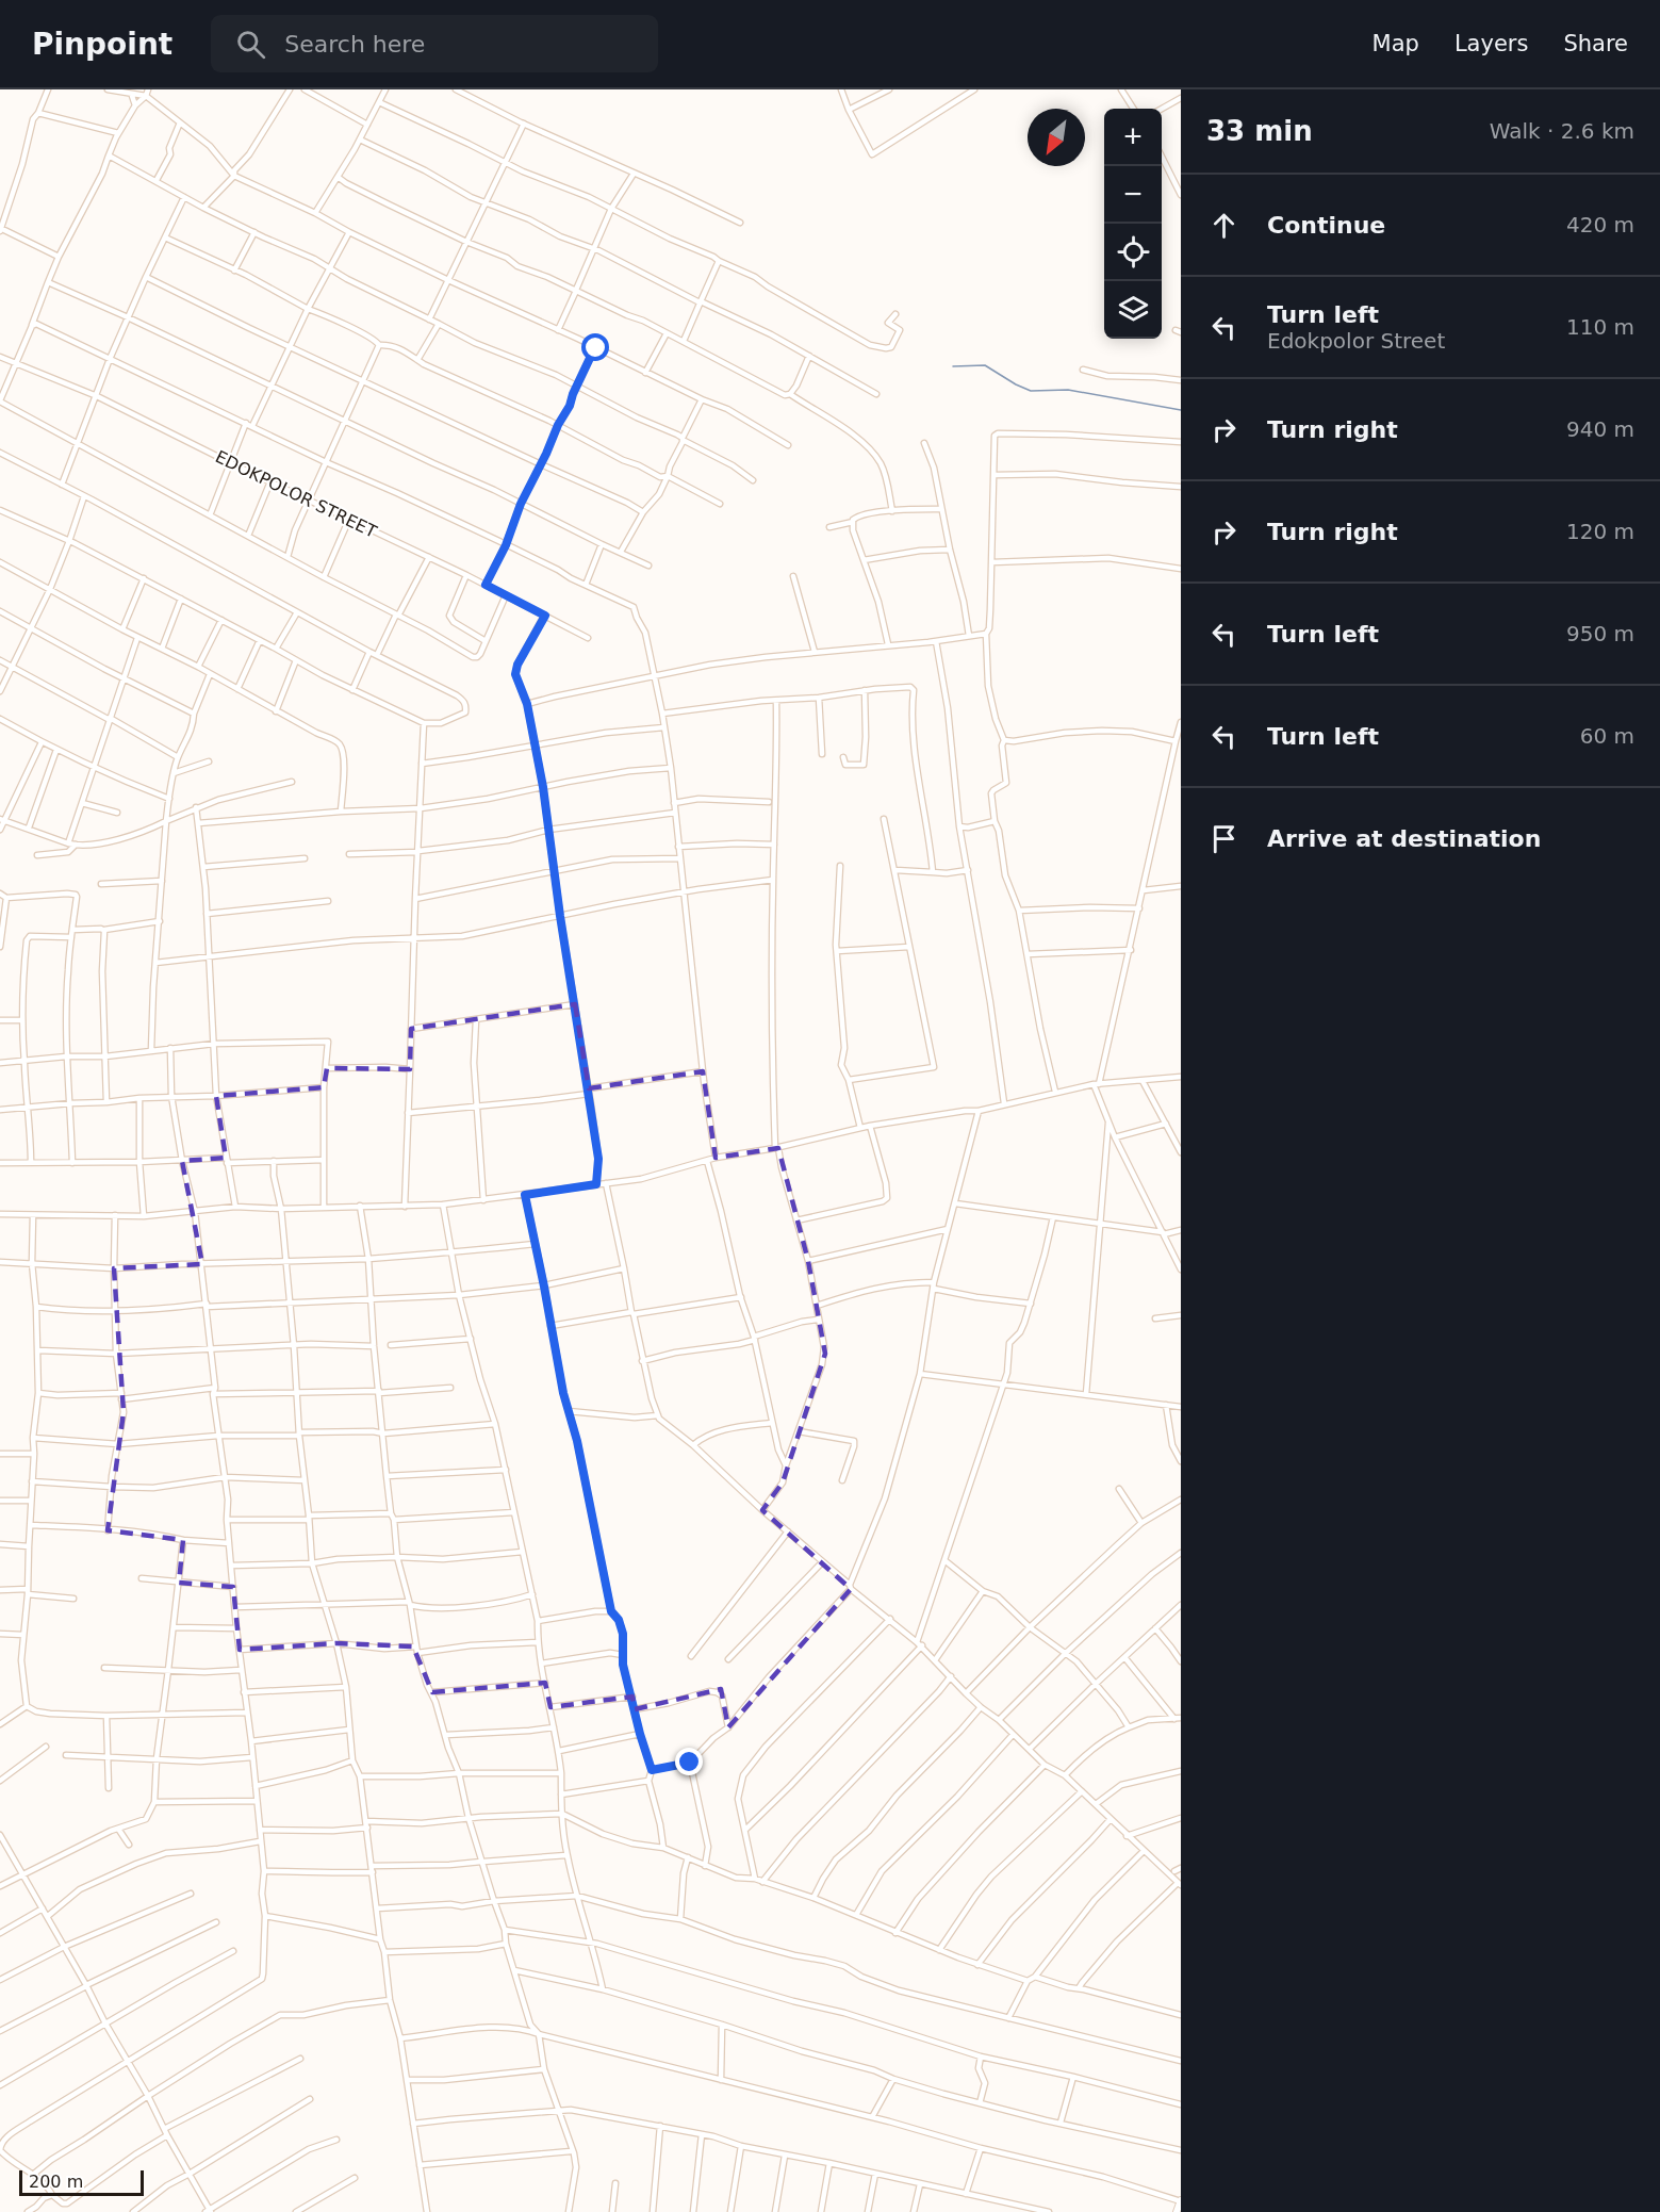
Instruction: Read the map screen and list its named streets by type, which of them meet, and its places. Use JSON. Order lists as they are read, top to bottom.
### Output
{
  "streets": {
    "street": ["EDOKPOLOR STREET"]
  },
  "scale_bar": "200 m",
  "north": "bottom left",
  "page": {
    "header": "Pinpoint",
    "search": "Search here",
    "nav": ["Map", "Layers", "Share"],
    "heading": ["33 min", "Walk · 2.6 km"],
    "map_buttons": ["+", "−"],
    "list": [
      ["Continue", "420 m"],
      ["Turn left", "Edokpolor Street", "110 m"],
      ["Turn right", "940 m"],
      ["Turn right", "120 m"],
      ["Turn left", "950 m"],
      ["Turn left", "60 m"],
      "Arrive at destination"
    ],
    "scale": "200 m"
  }
}
